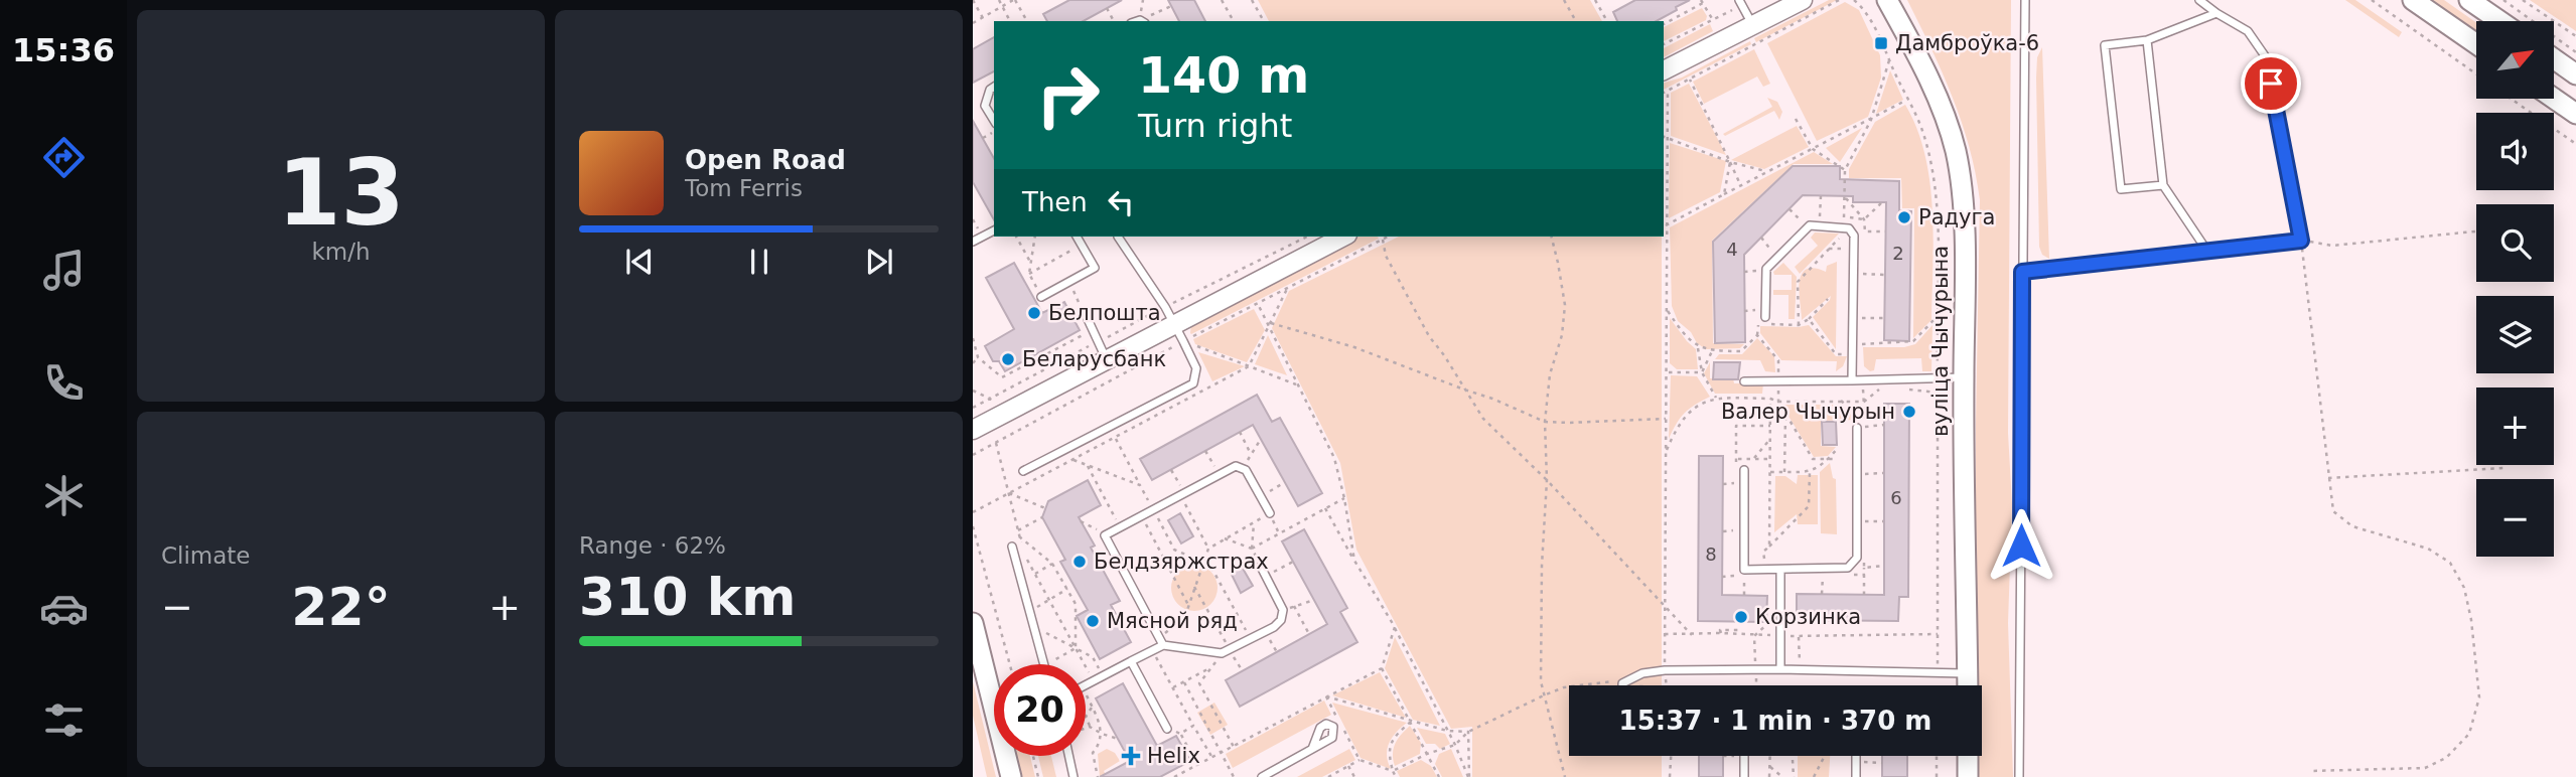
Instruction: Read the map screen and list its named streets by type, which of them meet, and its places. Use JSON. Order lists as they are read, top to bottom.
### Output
{
  "streets": {
    "main road": ["вуліца Чычурына"]
  },
  "places": {
    "transit": ["Дамброўка-6"],
    "other": [
      "Радуга",
      "Белпошта",
      "Беларусбанк",
      "Валер Чычурын",
      "Белдзяржстрах",
      "Корзинка",
      "Мясной ряд"
    ],
    "health": ["Helix"]
  },
  "house_numbers": [
    "4",
    "2",
    "6",
    "8"
  ],
  "north": "top right",
  "page": {
    "tabs": "15:36",
    "tile": [
      ["13", "km/h"],
      "Climate",
      ["Range · 62%", "310 km"]
    ],
    "map_buttons": ["+", "−"],
    "turn": ["140 m", "Turn right"],
    "song": ["Open Road", "Tom Ferris"],
    "then": "Then",
    "heat": ["−", "22°", "+"],
    "limit": "20",
    "trip": "15:37 · 1 min · 370 m"
  }
}
